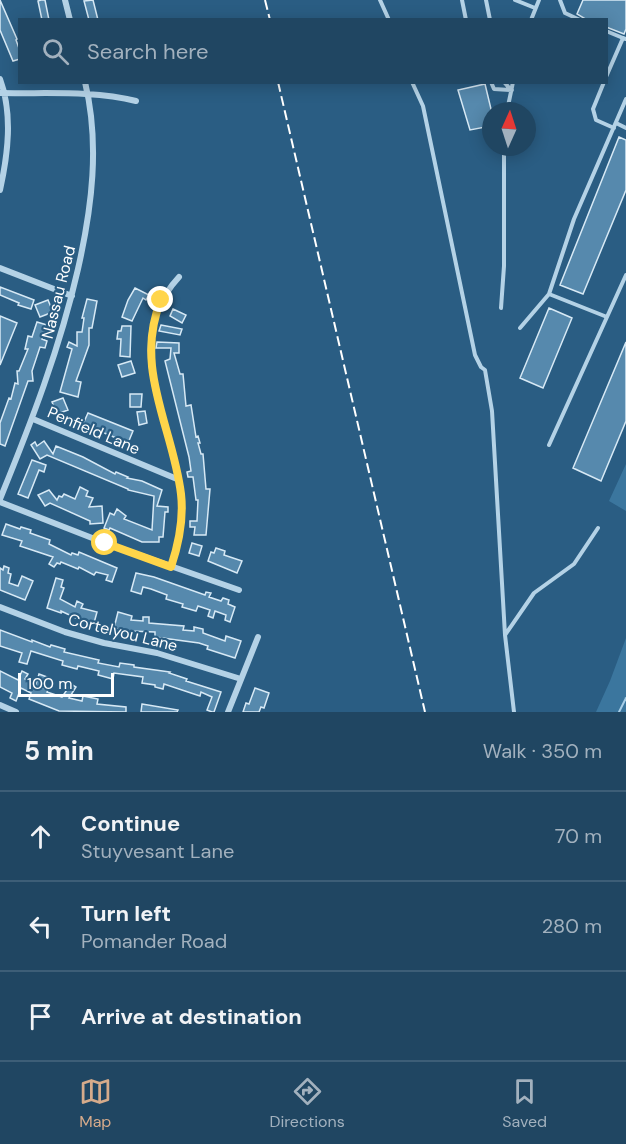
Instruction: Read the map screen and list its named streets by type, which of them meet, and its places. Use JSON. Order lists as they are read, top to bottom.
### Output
{
  "streets": {
    "street": ["Nassau Road", "Penfield Lane", "Cortelyou Lane"]
  },
  "crossings": [
    ["Nassau Road", "Penfield Lane"]
  ],
  "scale_bar": "100 m",
  "north": "top",
  "page": {
    "search": "Search here",
    "scale": "100 m",
    "heading": ["5 min", "Walk · 350 m"],
    "list": [
      ["Continue", "Stuyvesant Lane", "70 m"],
      ["Turn left", "Pomander Road", "280 m"],
      "Arrive at destination"
    ],
    "nav": ["Map", "Directions", "Saved"]
  }
}
